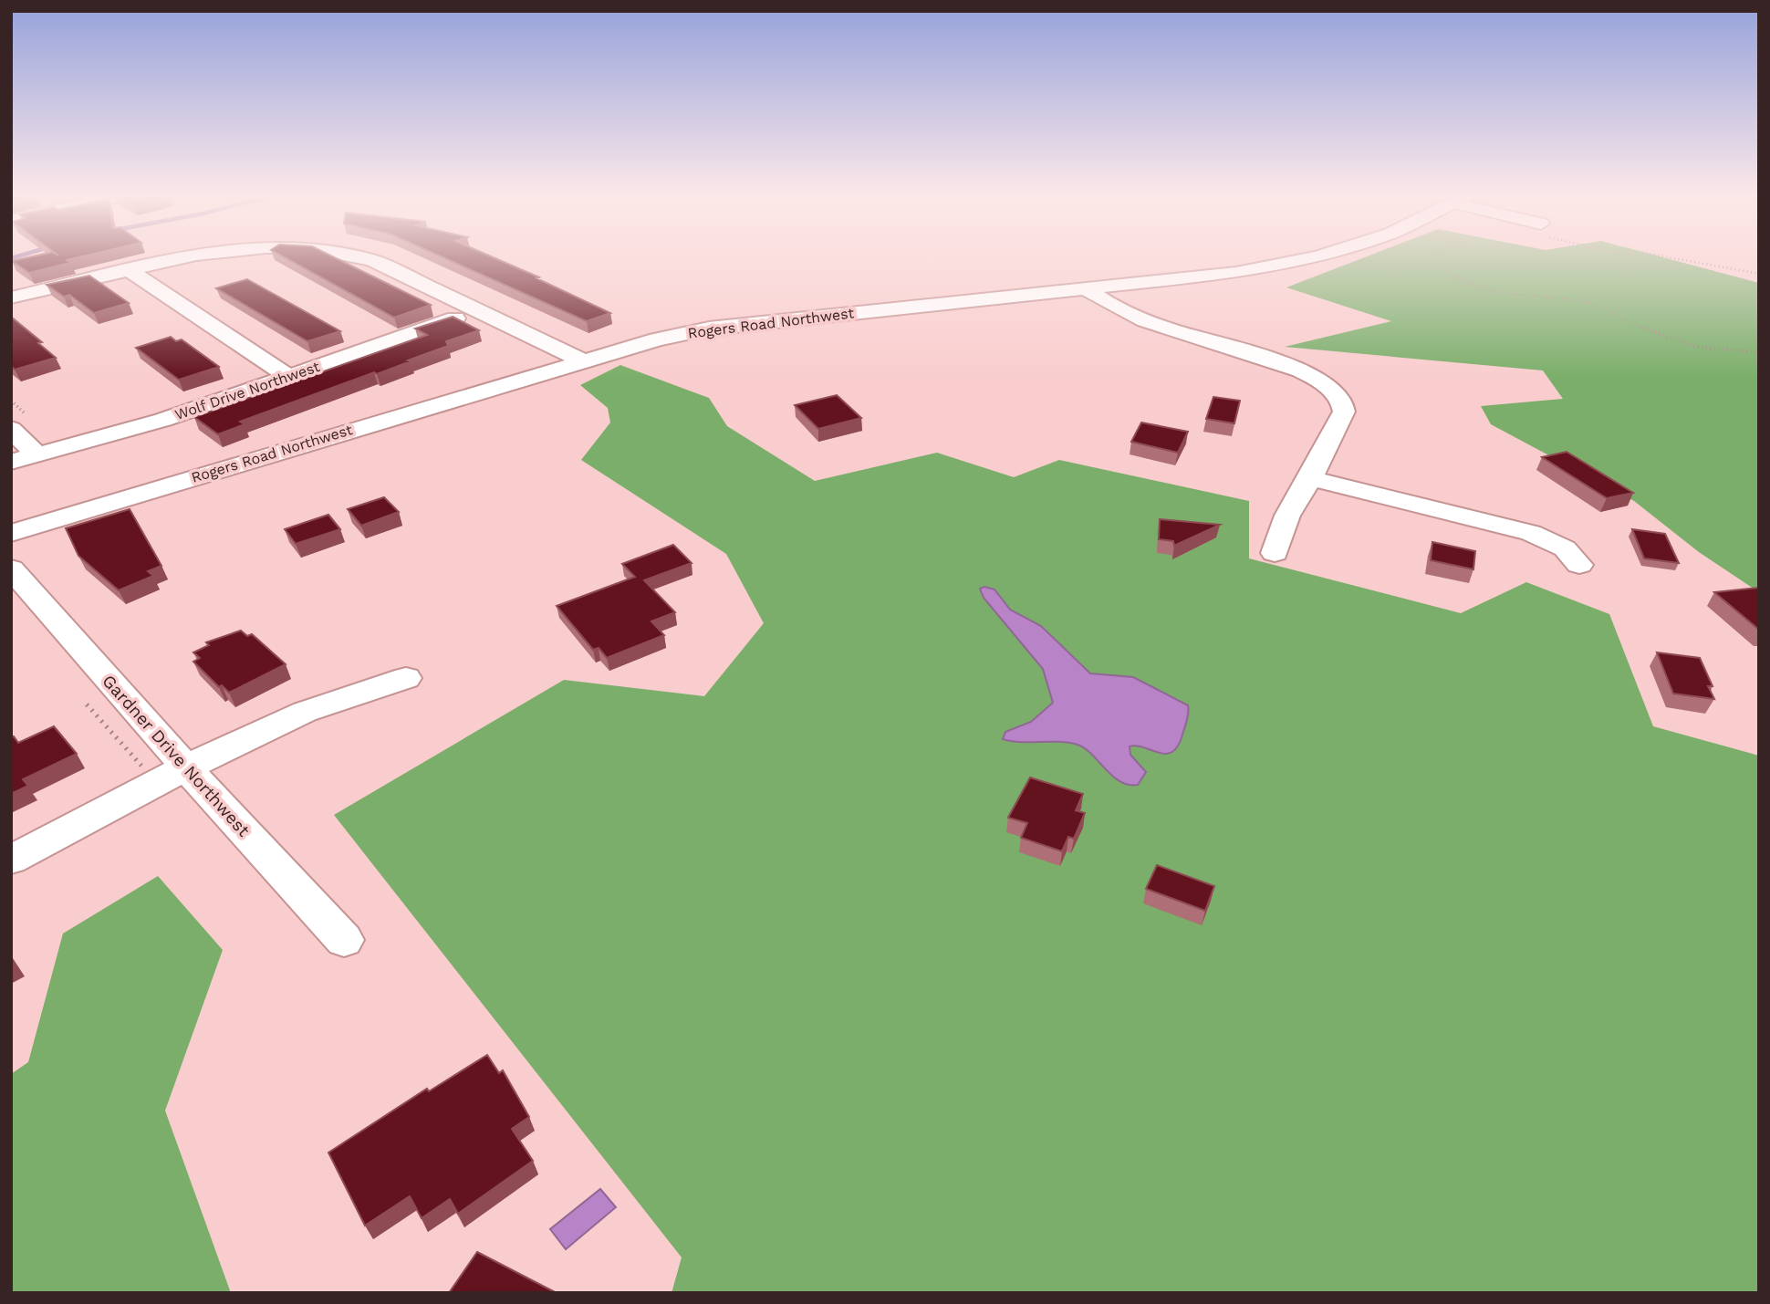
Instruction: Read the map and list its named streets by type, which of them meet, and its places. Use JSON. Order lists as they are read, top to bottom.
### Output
{
  "streets": {
    "street": ["Rogers Road Northwest", "Wolf Drive Northwest", "Gardner Drive Northwest"]
  }
}
